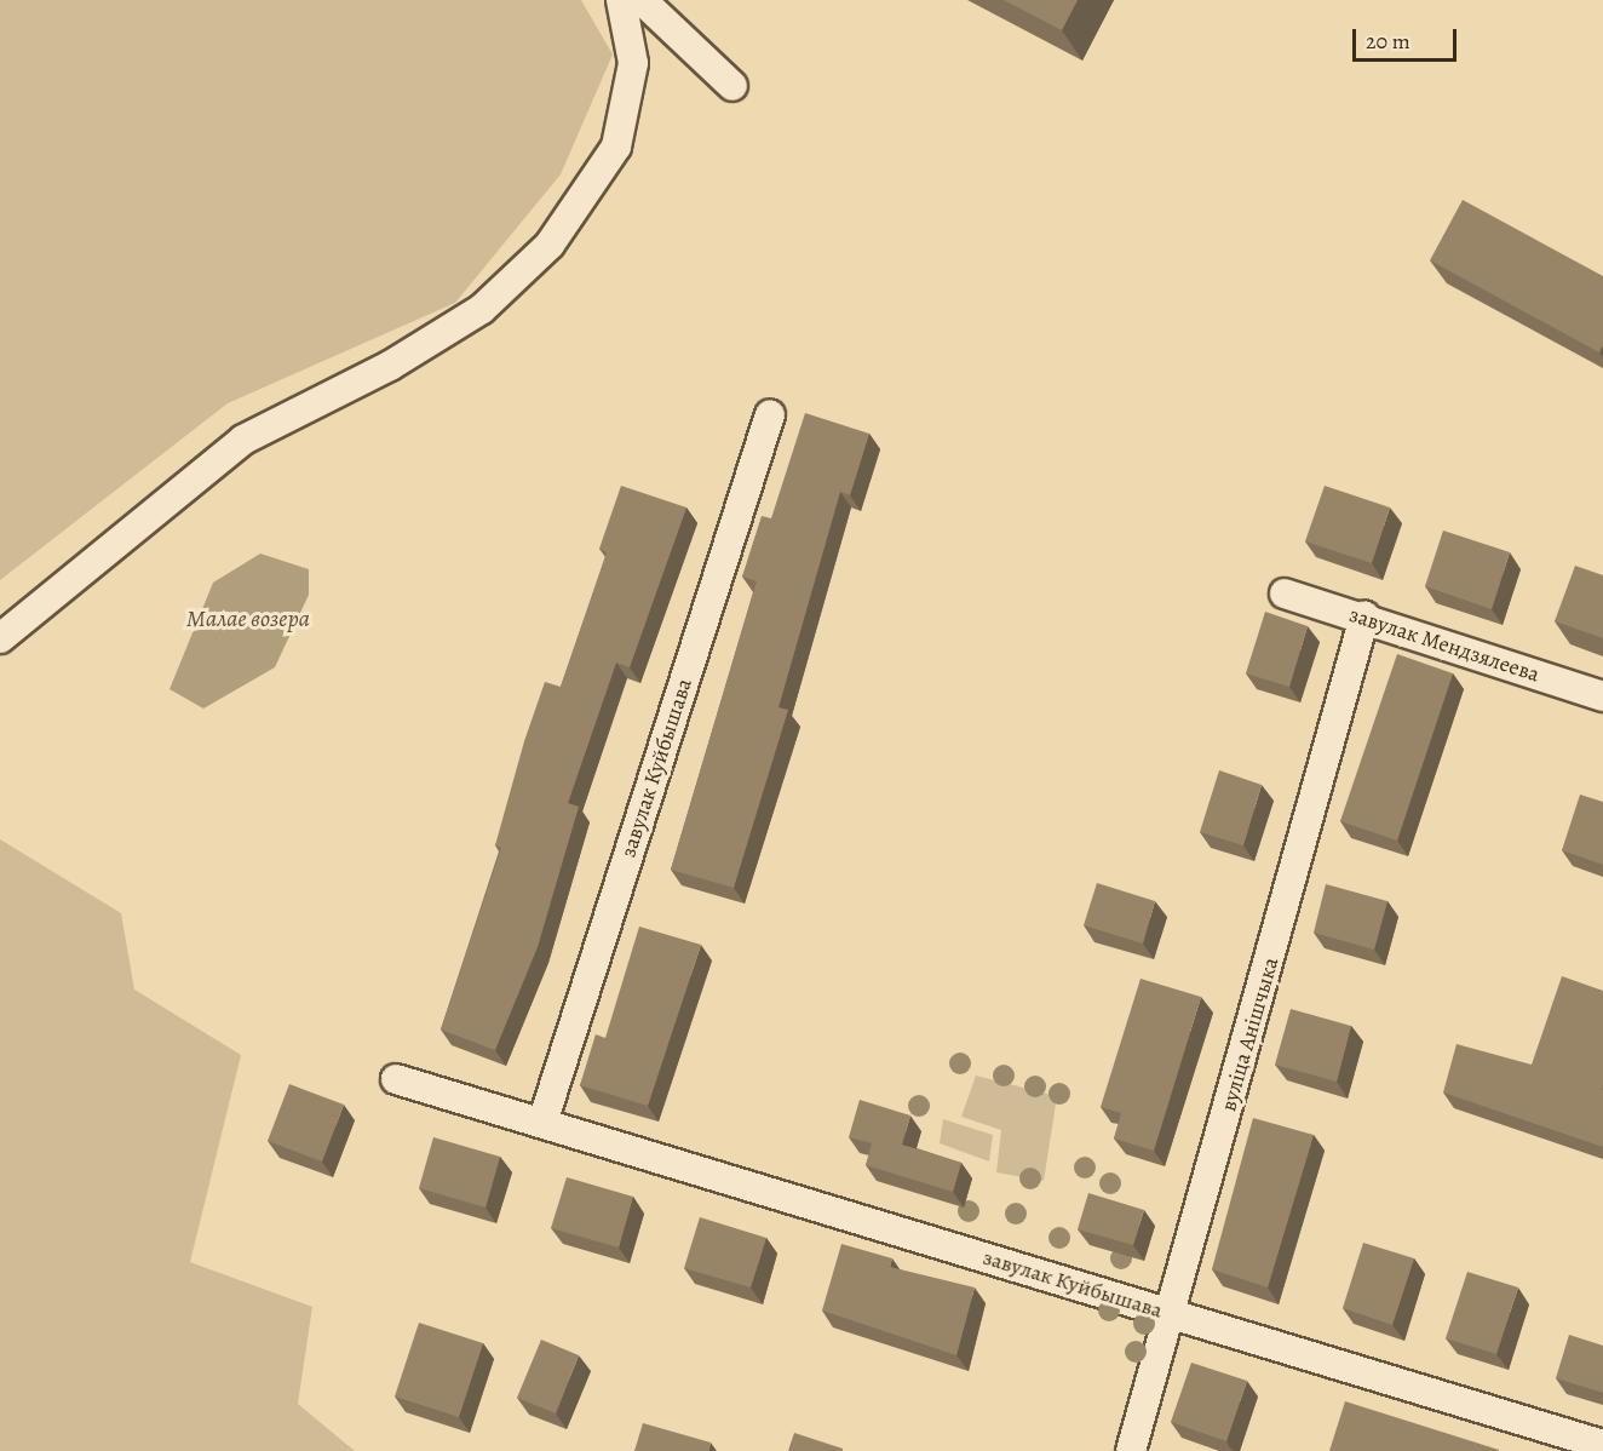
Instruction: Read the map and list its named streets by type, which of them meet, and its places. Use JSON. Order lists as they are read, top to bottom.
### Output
{
  "streets": {
    "street": ["завулак Мендзялеева", "завулак Куйбышава", "вуліца Анішчыка"]
  },
  "crossings": [
    ["завулак Мендзялеева", "вуліца Анішчыка"],
    ["завулак Куйбышава", "вуліца Анішчыка"]
  ],
  "water": ["Малае возера"],
  "scale_bar": "20 m"
}
